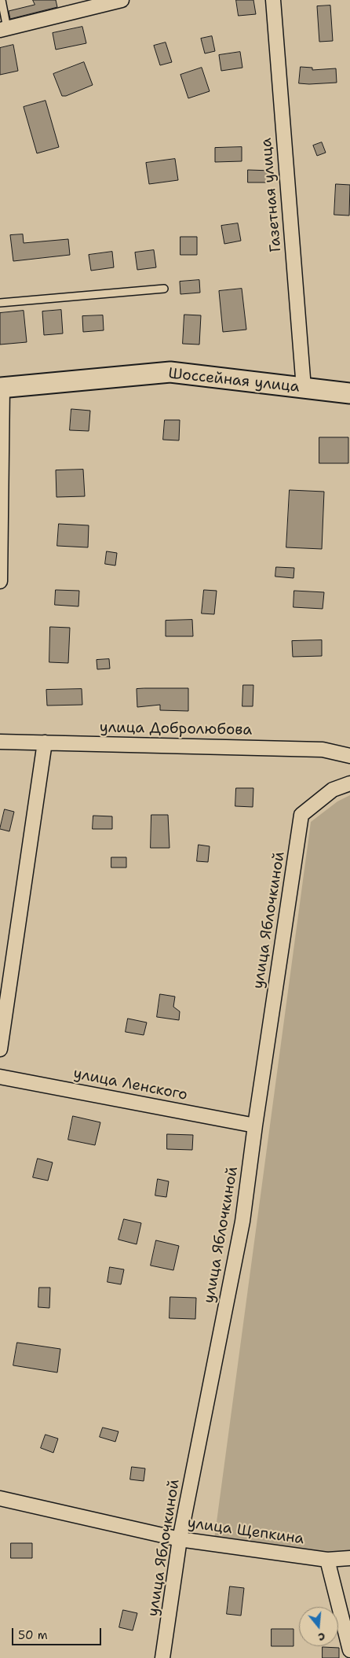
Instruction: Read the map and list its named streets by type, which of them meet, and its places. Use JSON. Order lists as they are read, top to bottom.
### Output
{
  "streets": {
    "main road": ["Шоссейная улица"],
    "street": [
      "Газетная улица",
      "улица Добролюбова",
      "улица Яблочкиной",
      "улица Ленского",
      "улица Щепкина"
    ]
  },
  "crossings": [
    ["Газетная улица", "Шоссейная улица"],
    ["улица Яблочкиной", "улица Ленского"],
    ["улица Яблочкиной", "улица Щепкина"]
  ],
  "scale_bar": "50 m",
  "north": "bottom"
}
